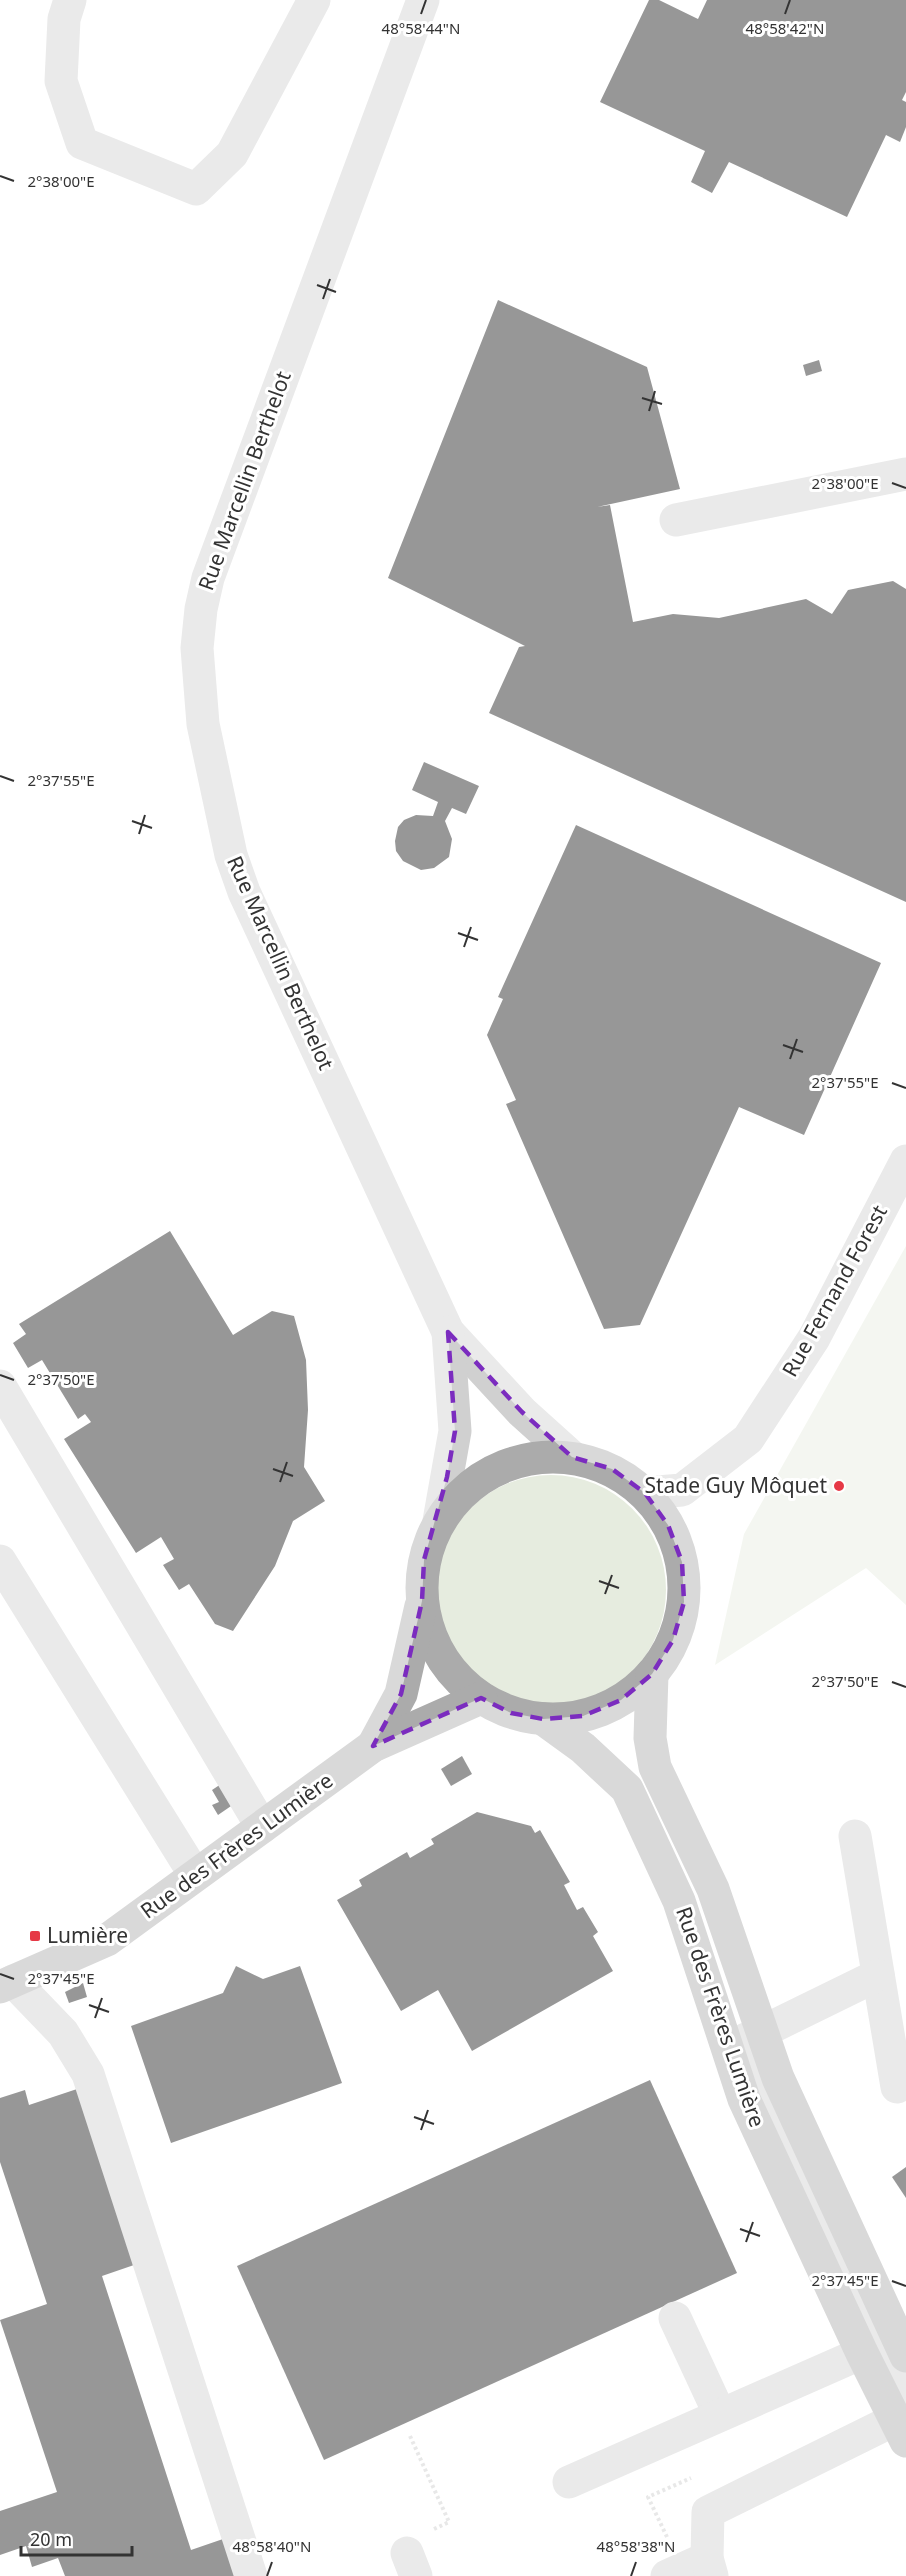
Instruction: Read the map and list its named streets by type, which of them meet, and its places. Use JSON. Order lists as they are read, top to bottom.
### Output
{
  "streets": {
    "main road": ["Rue des Frères Lumière"],
    "street": ["Rue Marcellin Berthelot", "Rue Fernand Forest"]
  },
  "places": {
    "other": ["Stade Guy Môquet"],
    "transit": ["Lumière"]
  },
  "scale_bar": "20 m",
  "coordinates": [
    "48°58'44\"N",
    "48°58'42\"N",
    "2°38'00\"E",
    "2°37'55\"E",
    "2°37'50\"E",
    "2°37'45\"E",
    "48°58'40\"N",
    "48°58'38\"N"
  ]
}
